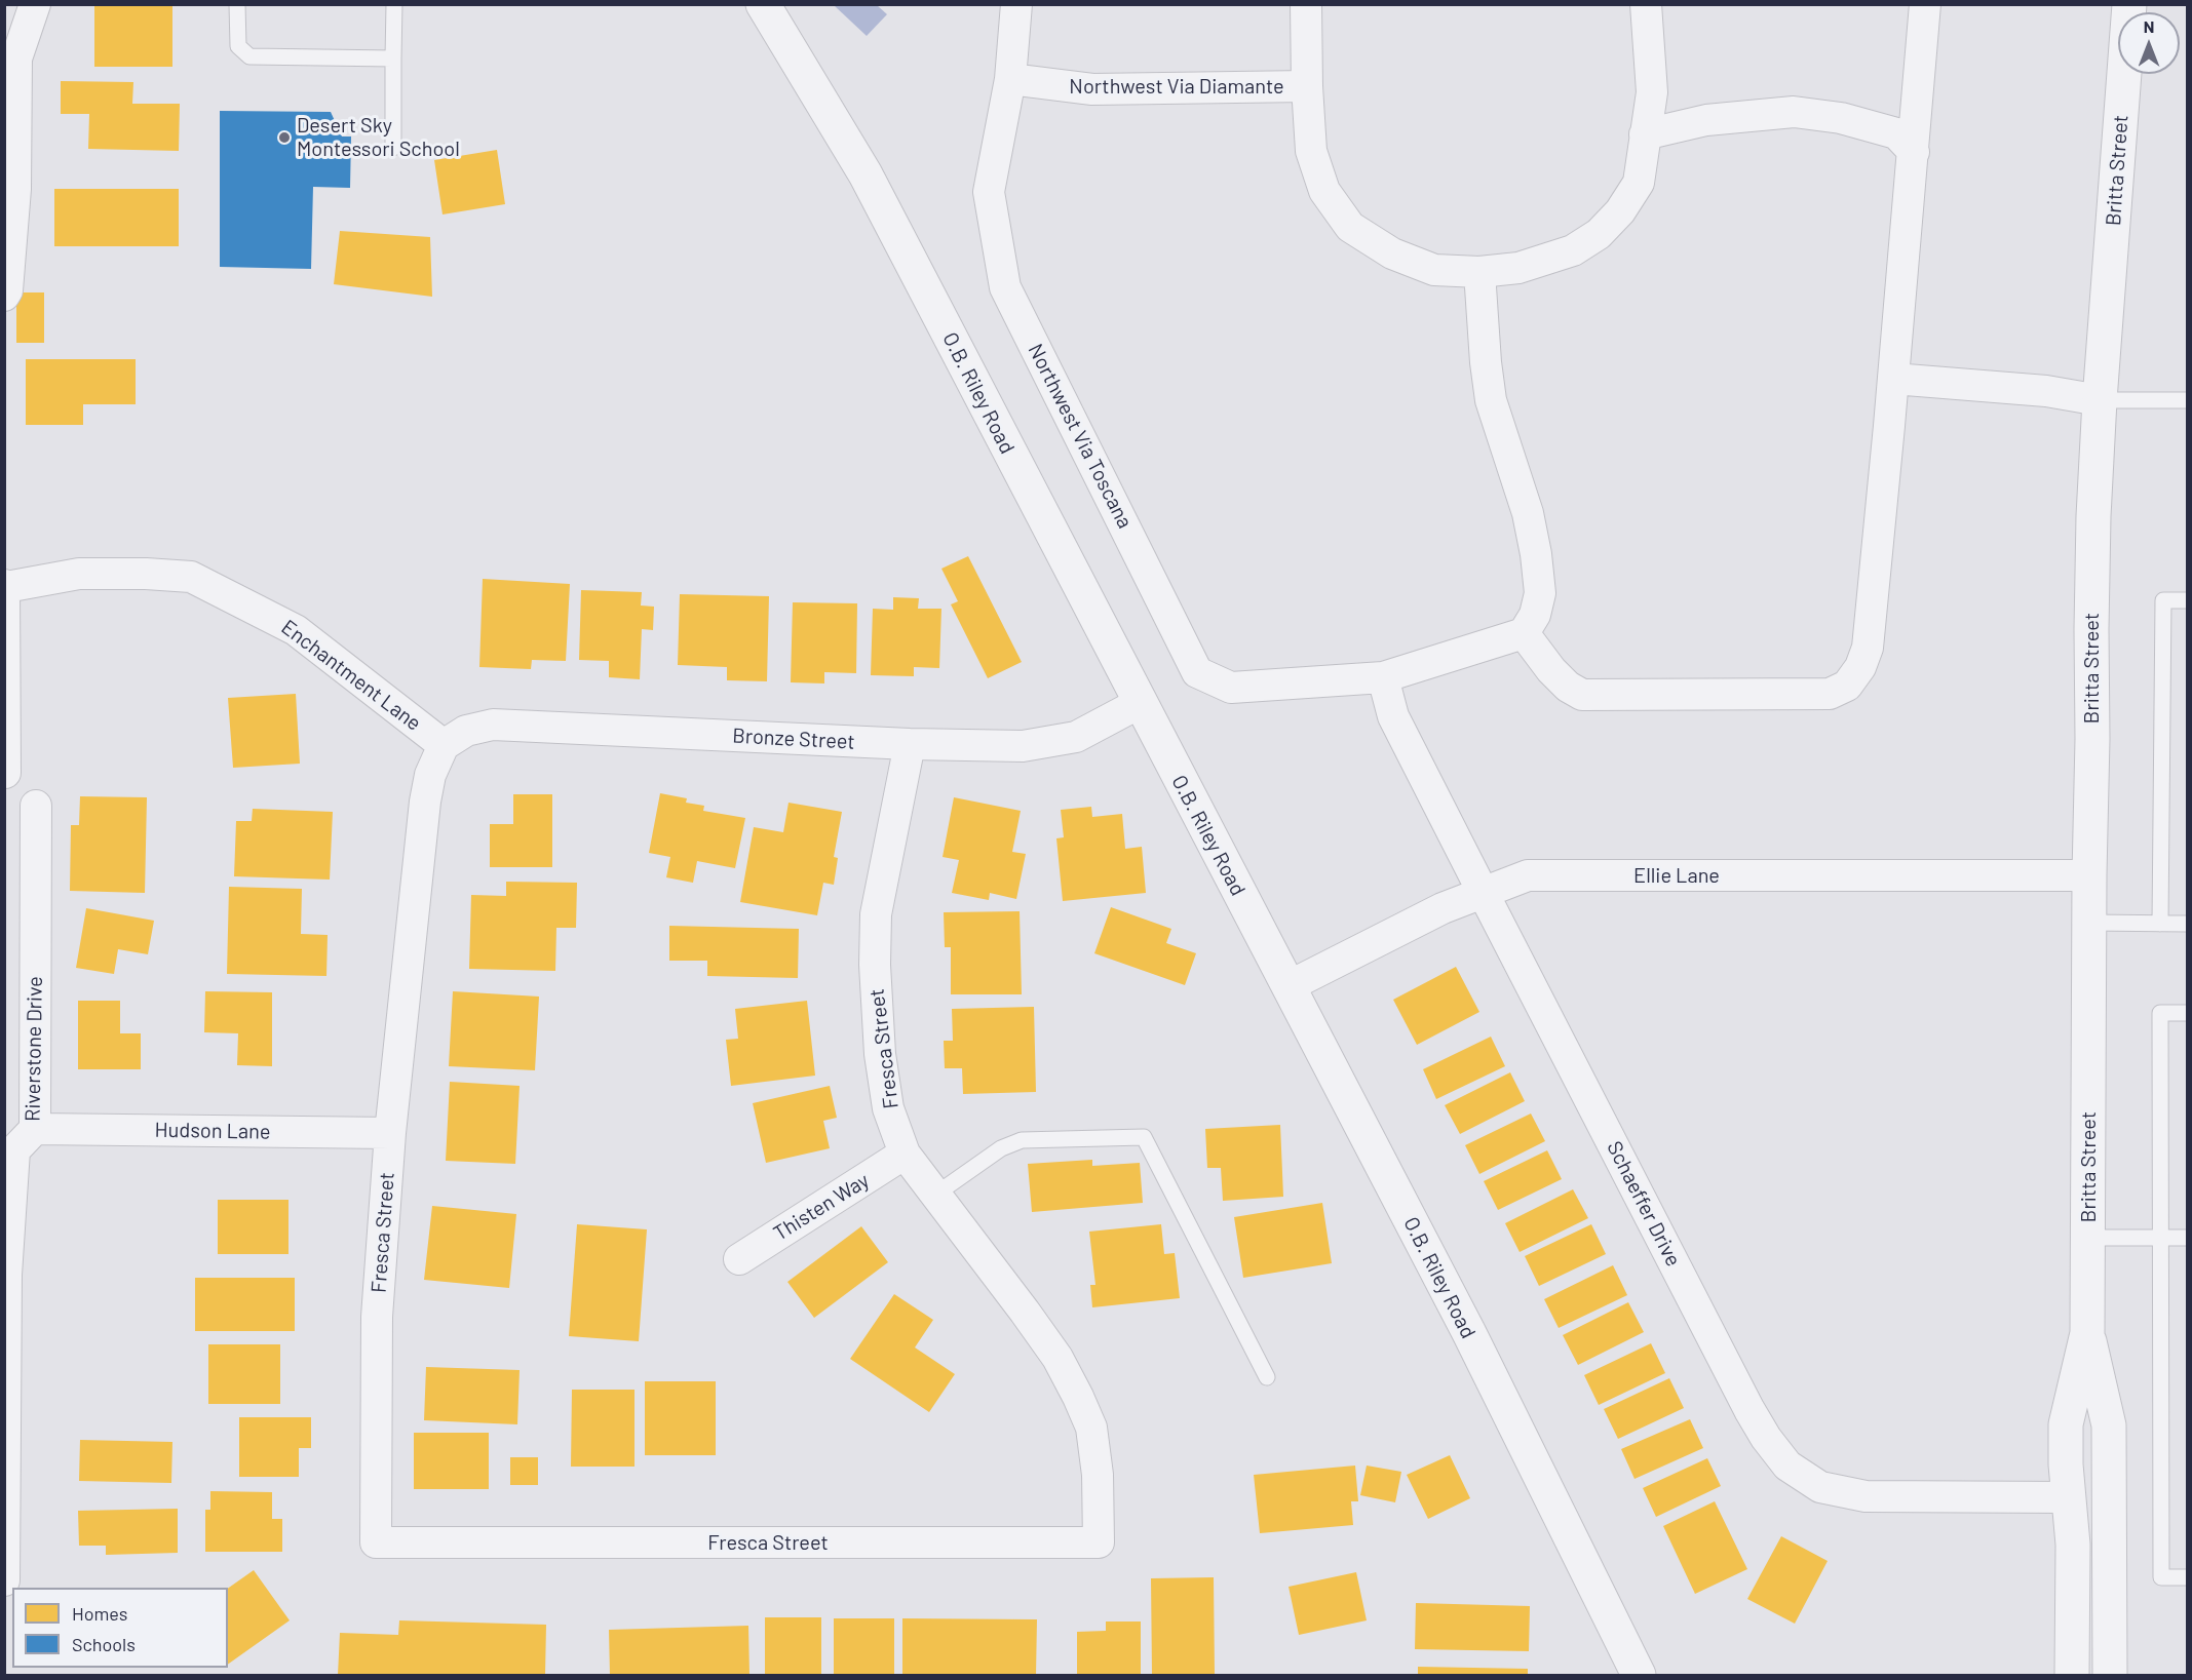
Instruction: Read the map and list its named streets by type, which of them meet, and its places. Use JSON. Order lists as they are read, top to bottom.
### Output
{
  "streets": {
    "street": [
      "Northwest Via Diamante",
      "Britta Street",
      "O.B. Riley Road",
      "Northwest Via Toscana",
      "Enchantment Lane",
      "Bronze Street",
      "Ellie Lane",
      "Riverstone Drive",
      "Fresca Street",
      "Hudson Lane",
      "Schaeffer Drive",
      "Thisten Way"
    ]
  },
  "crossings": [
    ["Northwest Via Diamante", "Northwest Via Toscana"],
    ["Britta Street", "Ellie Lane"],
    ["Britta Street", "Schaeffer Drive"],
    ["O.B. Riley Road", "Bronze Street"],
    ["O.B. Riley Road", "Ellie Lane"],
    ["Northwest Via Toscana", "Schaeffer Drive"],
    ["Enchantment Lane", "Bronze Street"],
    ["Enchantment Lane", "Fresca Street"],
    ["Bronze Street", "Fresca Street"],
    ["Ellie Lane", "Schaeffer Drive"],
    ["Riverstone Drive", "Hudson Lane"],
    ["Fresca Street", "Hudson Lane"],
    ["Fresca Street", "Thisten Way"]
  ],
  "places": ["Desert Sky Montessori School"],
  "legend": ["Homes", "Schools"],
  "north": "top"
}
